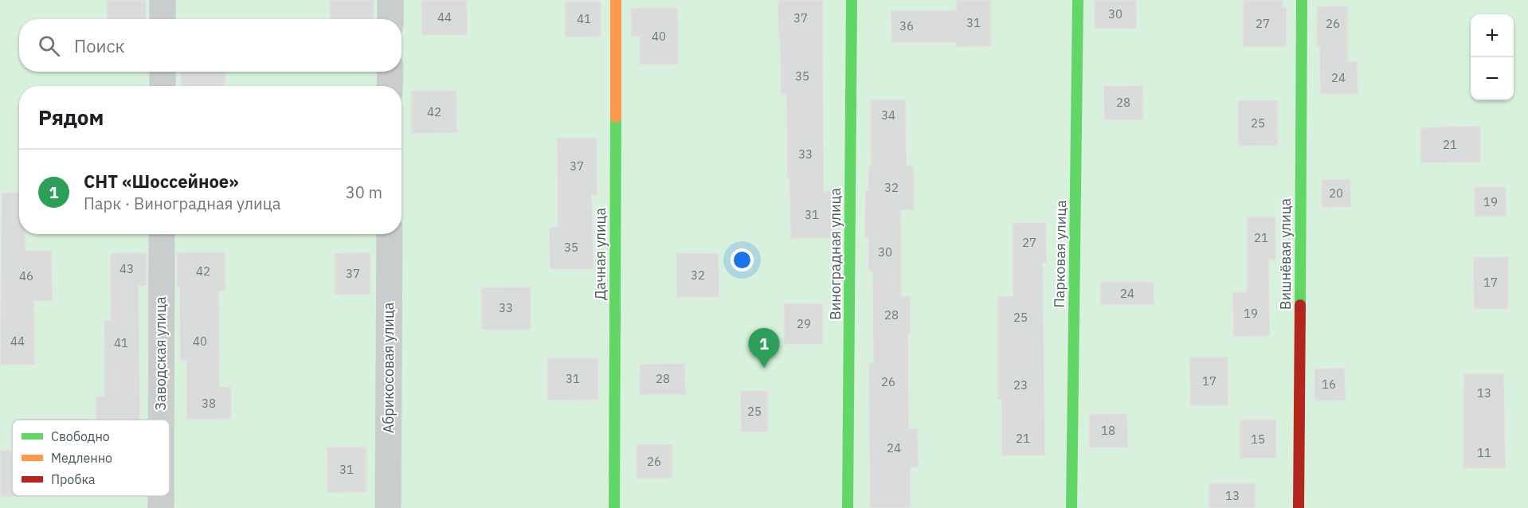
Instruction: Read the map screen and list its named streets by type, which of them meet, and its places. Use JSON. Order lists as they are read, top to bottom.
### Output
{
  "streets": {
    "street": [
      "Дачная улица",
      "Виноградная улица",
      "Парковая улица",
      "Вишнёвая улица",
      "Заводская улица",
      "Абрикосовая улица"
    ]
  },
  "house_numbers": [
    "30",
    "44",
    "37",
    "41",
    "31",
    "27",
    "26",
    "36",
    "40",
    "35",
    "24",
    "28",
    "42",
    "34",
    "25",
    "21",
    "33",
    "37",
    "32",
    "20",
    "19",
    "31",
    "21",
    "27",
    "35",
    "30",
    "43",
    "42",
    "37",
    "32",
    "46",
    "17",
    "24",
    "33",
    "19",
    "28",
    "25",
    "29",
    "44",
    "40",
    "41",
    "31",
    "28",
    "17",
    "26",
    "16",
    "23",
    "13",
    "38",
    "25",
    "18",
    "21",
    "15",
    "24",
    "11",
    "26",
    "31",
    "13"
  ],
  "legend": ["Свободно", "Медленно", "Пробка"],
  "page": {
    "map_buttons": ["+", "−"],
    "search": "Поиск",
    "heading": "Рядом",
    "list": [
      {
        "mark": "1",
        "name": "СНТ «Шоссейное»",
        "note": "Парк · Виноградная улица",
        "value": "30 m"
      }
    ],
    "pins": "1"
  }
}
